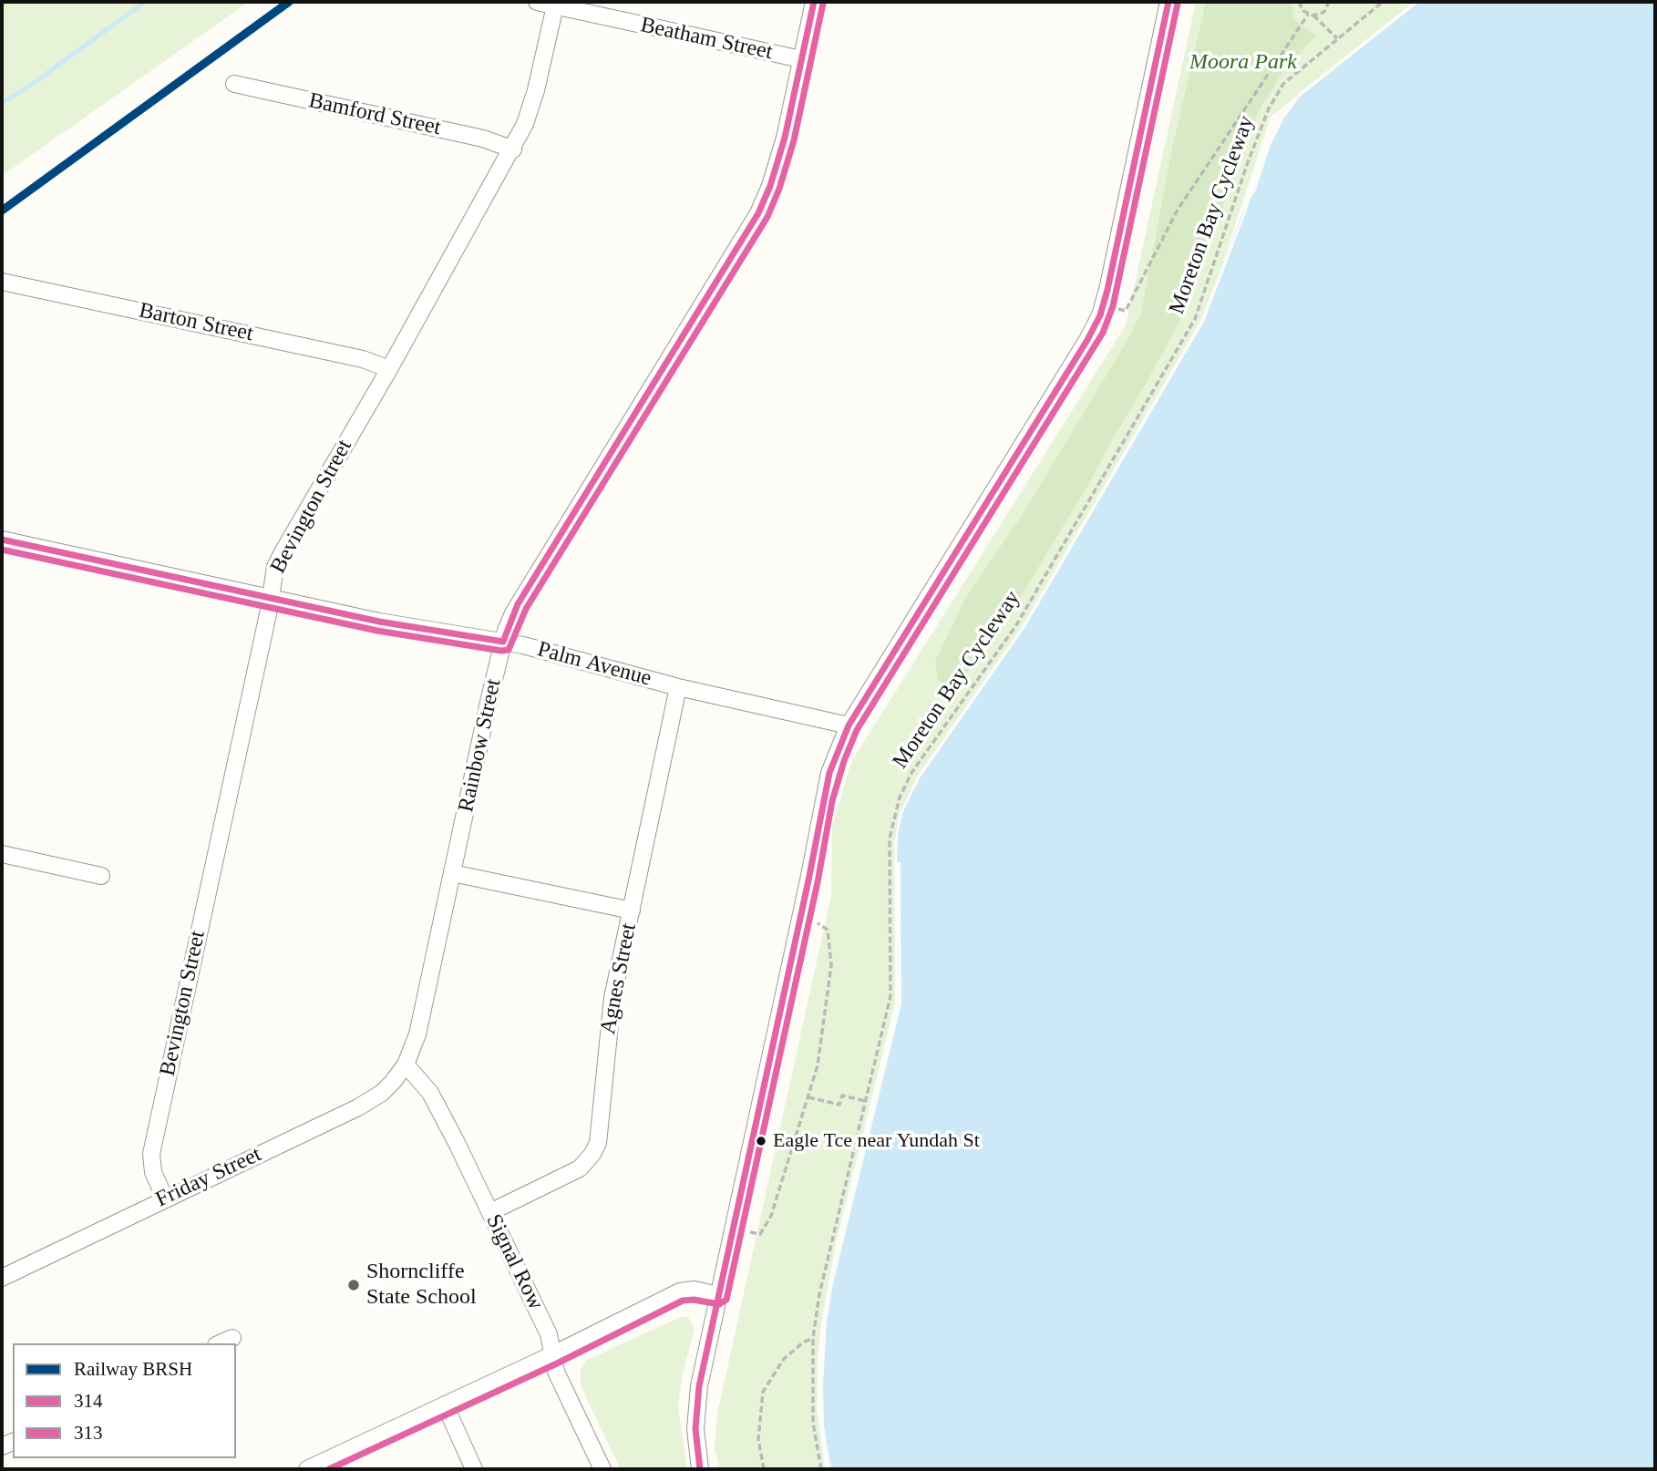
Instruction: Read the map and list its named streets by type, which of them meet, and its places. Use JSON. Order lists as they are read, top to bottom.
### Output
{
  "streets": {
    "street": [
      "Beatham Street",
      "Bamford Street",
      "Barton Street",
      "Bevington Street",
      "Palm Avenue",
      "Rainbow Street",
      "Agnes Street",
      "Friday Street",
      "Signal Row"
    ],
    "path": ["Moreton Bay Cycleway"]
  },
  "crossings": [
    ["Beatham Street", "Bevington Street"],
    ["Beatham Street", "Rainbow Street"],
    ["Bamford Street", "Bevington Street"],
    ["Barton Street", "Bevington Street"],
    ["Bevington Street", "Palm Avenue"],
    ["Bevington Street", "Friday Street"],
    ["Palm Avenue", "Rainbow Street"],
    ["Palm Avenue", "Agnes Street"],
    ["Rainbow Street", "Friday Street"],
    ["Rainbow Street", "Signal Row"],
    ["Agnes Street", "Signal Row"],
    ["Friday Street", "Signal Row"]
  ],
  "parks": ["Moora Park"],
  "places": ["Eagle Tce near Yundah St", "Shorncliffe State School"],
  "lines": ["rail line BRSH", "transit line 314", "transit line 313"],
  "legend": ["Railway BRSH", "314", "313"]
}
